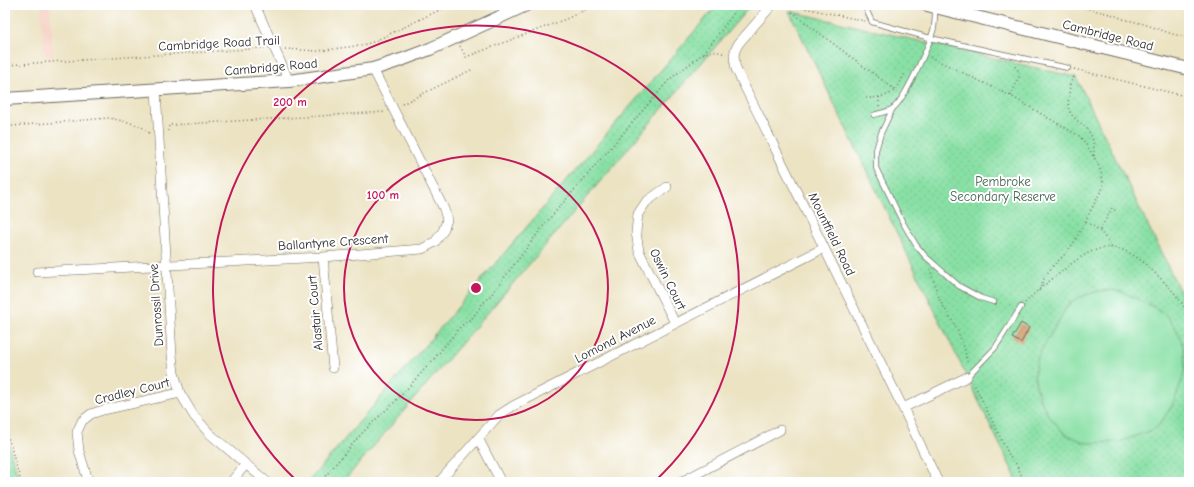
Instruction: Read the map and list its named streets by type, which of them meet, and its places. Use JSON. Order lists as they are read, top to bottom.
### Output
{
  "streets": {
    "main road": ["Cambridge Road"],
    "street": [
      "Mountfield Road",
      "Ballantyne Crescent",
      "Oswin Court",
      "Dunrossil Drive",
      "Alastair Court",
      "Lomond Avenue",
      "Cradley Court"
    ],
    "path": ["Cambridge Road Trail"]
  },
  "crossings": [
    ["Cambridge Road", "Ballantyne Crescent"],
    ["Cambridge Road", "Dunrossil Drive"],
    ["Mountfield Road", "Lomond Avenue"],
    ["Ballantyne Crescent", "Dunrossil Drive"],
    ["Ballantyne Crescent", "Alastair Court"],
    ["Oswin Court", "Lomond Avenue"],
    ["Dunrossil Drive", "Cradley Court"]
  ],
  "parks": ["Pembroke Secondary Reserve"],
  "rings": ["200 m", "100 m"]
}
